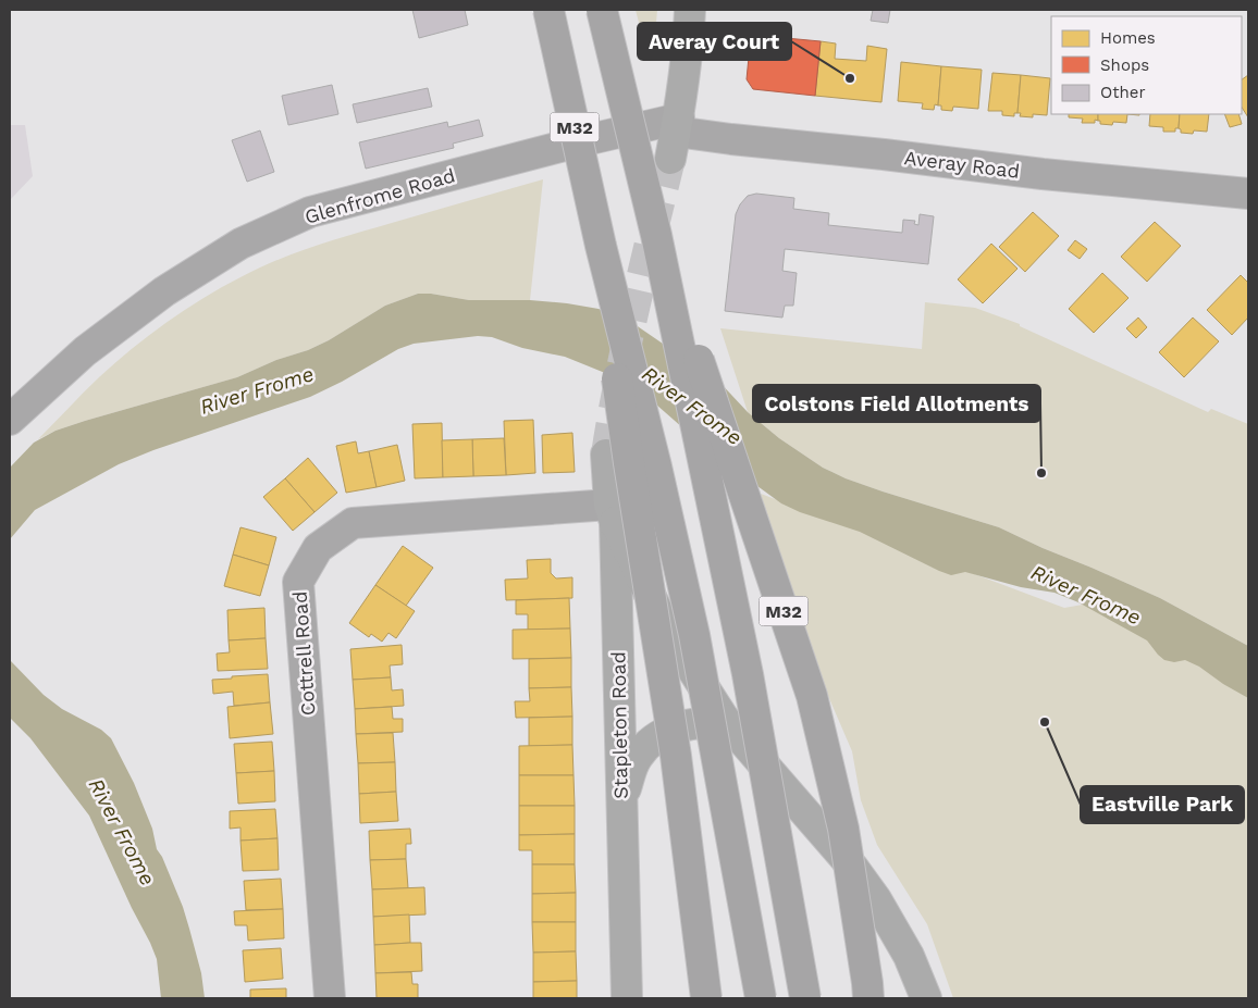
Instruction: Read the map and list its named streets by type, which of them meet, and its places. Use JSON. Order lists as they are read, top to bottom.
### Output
{
  "streets": {
    "highway": ["M32"],
    "main road": ["Stapleton Road"],
    "street": ["Averay Road", "Glenfrome Road", "Cottrell Road"]
  },
  "crossings": [
    ["Averay Road", "Glenfrome Road"],
    ["Cottrell Road", "Stapleton Road"]
  ],
  "water": ["River Frome"],
  "places": ["Averay Court", "Colstons Field Allotments", "Eastville Park"],
  "legend": ["Homes", "Shops", "Other"]
}
